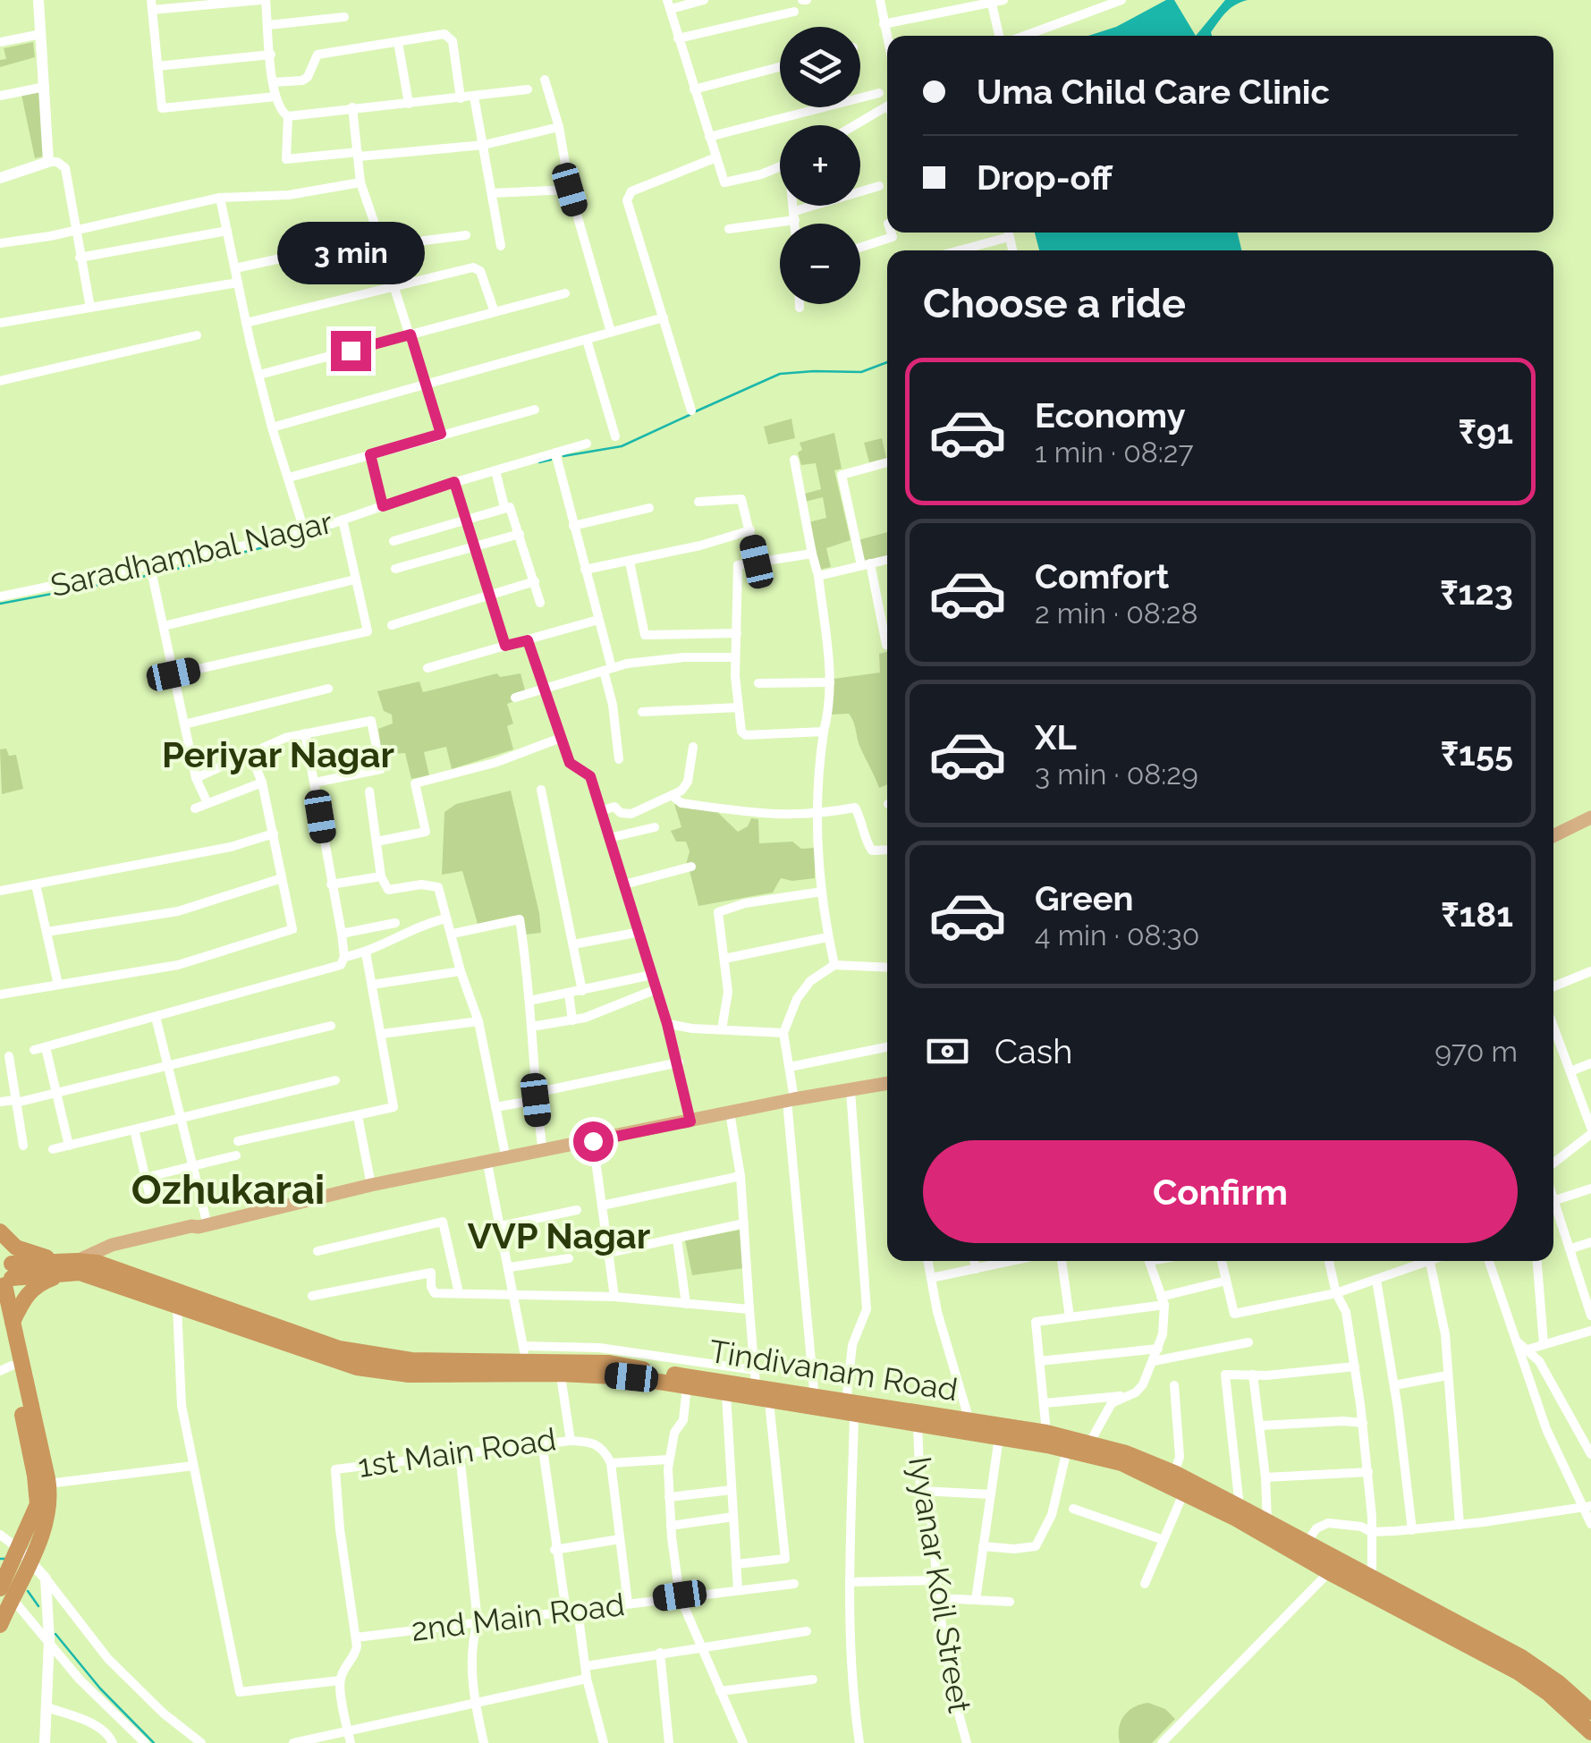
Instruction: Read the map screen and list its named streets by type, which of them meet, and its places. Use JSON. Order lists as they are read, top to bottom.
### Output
{
  "streets": {
    "highway": ["Tindivanam Road"],
    "street": [
      "Saradhambal Nagar",
      "1st Main Road",
      "Iyyanar Koil Street",
      "2nd Main Road"
    ]
  },
  "crossings": [
    ["Tindivanam Road", "1st Main Road"],
    ["1st Main Road", "2nd Main Road"]
  ],
  "districts": ["Periyar Nagar", "Ozhukarai", "VVP Nagar"],
  "page": {
    "map_buttons": ["+", "−"],
    "banner": ["Uma Child Care Clinic", "Drop-off"],
    "bubble": "3 min",
    "heading": "Choose a ride",
    "list": [
      {
        "name": "Economy",
        "note": "1 min · 08:27",
        "value": "₹91"
      },
      {
        "name": "Comfort",
        "note": "2 min · 08:28",
        "value": "₹123"
      },
      {
        "name": "XL",
        "note": "3 min · 08:29",
        "value": "₹155"
      },
      {
        "name": "Green",
        "note": "4 min · 08:30",
        "value": "₹181"
      }
    ],
    "pay": ["Cash", "970 m"],
    "buttons": "Confirm"
  }
}
